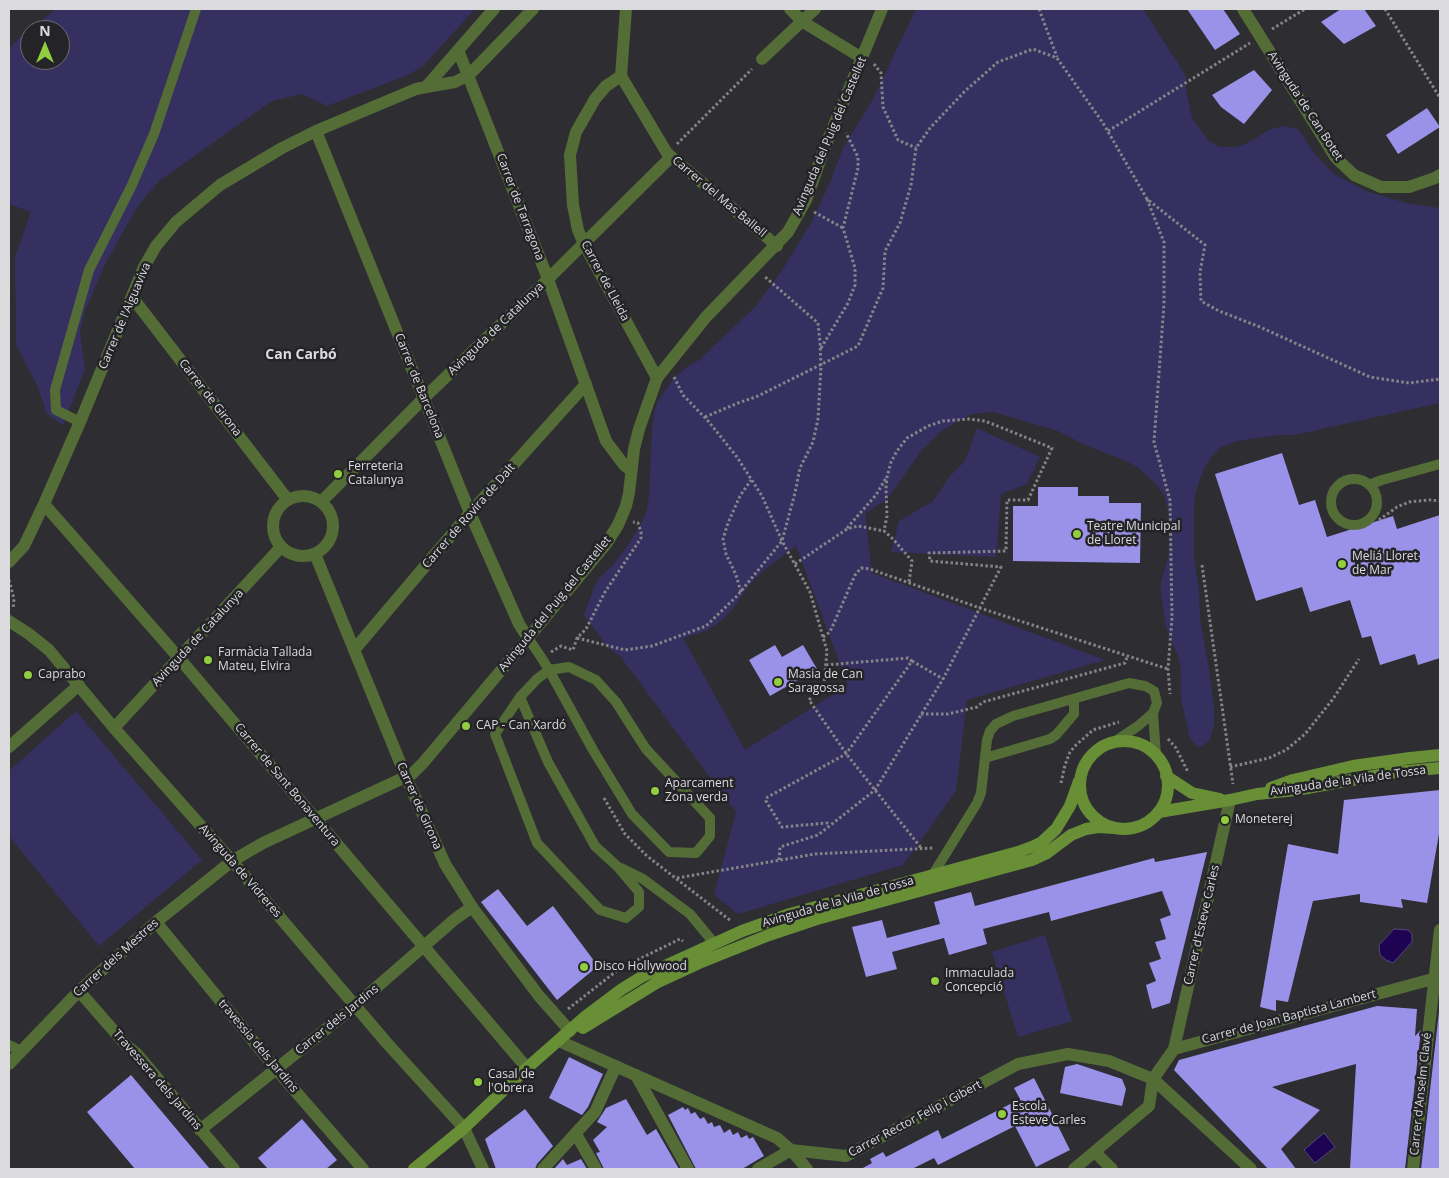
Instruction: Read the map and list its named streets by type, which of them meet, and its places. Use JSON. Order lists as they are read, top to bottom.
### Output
{
  "streets": {
    "main road": ["Avinguda de la Vila de Tossa"],
    "street": [
      "Avinguda de Can Botet",
      "Avinguda del Puig del Castellet",
      "Carrer del Mas Ballell",
      "Carrer de Tarragona",
      "Carrer de Lleida",
      "Carrer de l'Aiguaviva",
      "Avinguda de Catalunya",
      "Carrer de Barcelona",
      "Carrer de Girona",
      "Carrer de Rovira de Dalt",
      "Carrer de Sant Bonaventura",
      "Avinguda de Vidreres",
      "Carrer d'Esteve Carles",
      "Carrer dels Mestres",
      "Carrer de Joan Baptista Lambert",
      "Carrer dels Jardins",
      "travessia dels Jardins",
      "Travessera dels Jardins",
      "Carrer d'Anselm Clavé",
      "Carrer Rector Felip i Gibert"
    ]
  },
  "crossings": [
    ["Avinguda del Puig del Castellet", "Carrer del Mas Ballell"],
    ["Avinguda del Puig del Castellet", "Carrer de Tarragona"],
    ["Avinguda del Puig del Castellet", "Carrer de Lleida"],
    ["Avinguda del Puig del Castellet", "Carrer de Barcelona"],
    ["Avinguda del Puig del Castellet", "Carrer de Girona"],
    ["Avinguda del Puig del Castellet", "Carrer de Sant Bonaventura"],
    ["Avinguda del Puig del Castellet", "Avinguda de Vidreres"],
    ["Avinguda del Puig del Castellet", "Carrer dels Mestres"],
    ["Carrer del Mas Ballell", "Carrer de Lleida"],
    ["Carrer del Mas Ballell", "Avinguda de Catalunya"],
    ["Carrer de Tarragona", "Carrer de l'Aiguaviva"],
    ["Carrer de Tarragona", "Avinguda de Catalunya"],
    ["Carrer de Tarragona", "Carrer de Rovira de Dalt"],
    ["Carrer de Lleida", "Avinguda de Catalunya"],
    ["Carrer de l'Aiguaviva", "Carrer de Barcelona"],
    ["Carrer de l'Aiguaviva", "Carrer de Girona"],
    ["Carrer de l'Aiguaviva", "Carrer de Sant Bonaventura"],
    ["Avinguda de Catalunya", "Carrer de Barcelona"],
    ["Avinguda de Catalunya", "Carrer de Girona"],
    ["Avinguda de Catalunya", "Carrer de Sant Bonaventura"],
    ["Avinguda de Catalunya", "Avinguda de Vidreres"],
    ["Carrer de Barcelona", "Carrer de Rovira de Dalt"],
    ["Carrer de Girona", "Carrer de Rovira de Dalt"],
    ["Carrer de Girona", "Avinguda de la Vila de Tossa"],
    ["Carrer de Girona", "Carrer dels Jardins"],
    ["Avinguda de la Vila de Tossa", "Carrer de Sant Bonaventura"],
    ["Avinguda de la Vila de Tossa", "Avinguda de Vidreres"],
    ["Avinguda de la Vila de Tossa", "Carrer d'Esteve Carles"],
    ["Carrer de Sant Bonaventura", "Carrer dels Jardins"],
    ["Avinguda de Vidreres", "Carrer dels Mestres"],
    ["Avinguda de Vidreres", "Carrer dels Jardins"],
    ["Carrer d'Esteve Carles", "Carrer de Joan Baptista Lambert"],
    ["Carrer dels Mestres", "travessia dels Jardins"],
    ["Carrer dels Mestres", "Travessera dels Jardins"],
    ["Carrer de Joan Baptista Lambert", "Carrer d'Anselm Clavé"],
    ["Carrer dels Jardins", "travessia dels Jardins"],
    ["Carrer dels Jardins", "Travessera dels Jardins"]
  ],
  "districts": ["Can Carbó"],
  "places": [
    "Ferreteria Catalunya",
    "Teatre Municipal de Lloret",
    "Meliá Lloret de Mar",
    "Farmàcia Tallada Mateu, Elvira",
    "Caprabo",
    "Masia de Can Saragossa",
    "CAP - Can Xardó",
    "Aparcament Zona verda",
    "Moneterej",
    "Disco Hollywood",
    "Immaculada Concepció",
    "Casal de l'Obrera",
    "Escola Esteve Carles"
  ],
  "north": "top"
}
